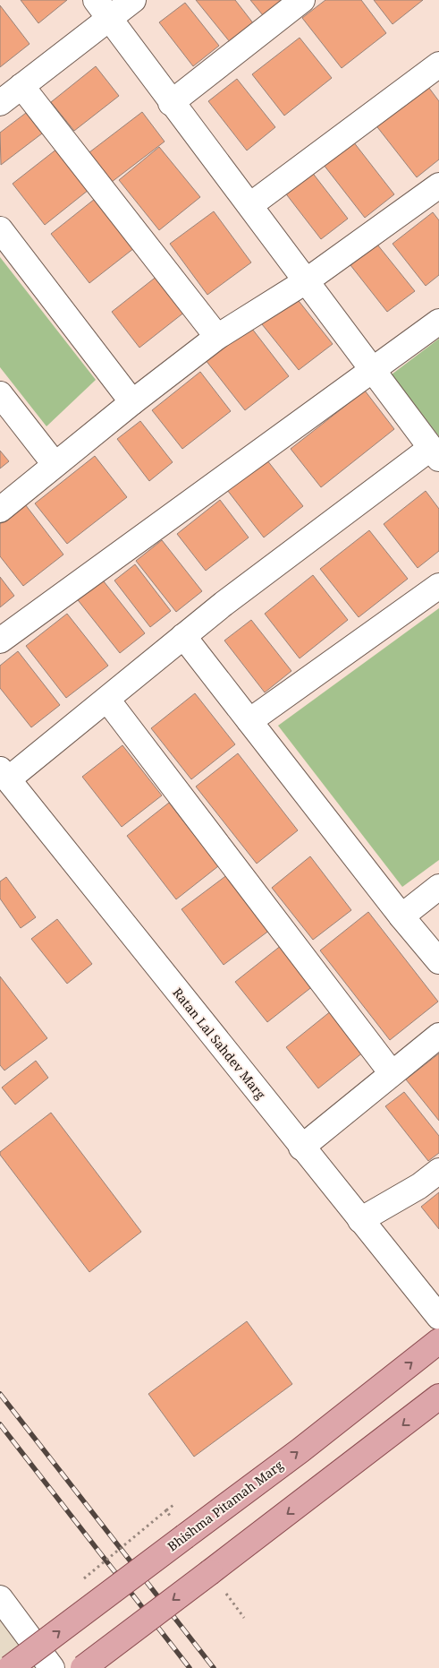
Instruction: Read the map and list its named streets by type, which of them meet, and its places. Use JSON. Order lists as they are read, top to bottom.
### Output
{
  "streets": {
    "main road": ["Bhishma Pitamah Marg"],
    "street": ["Ratan Lal Sahdev Marg"]
  }
}
